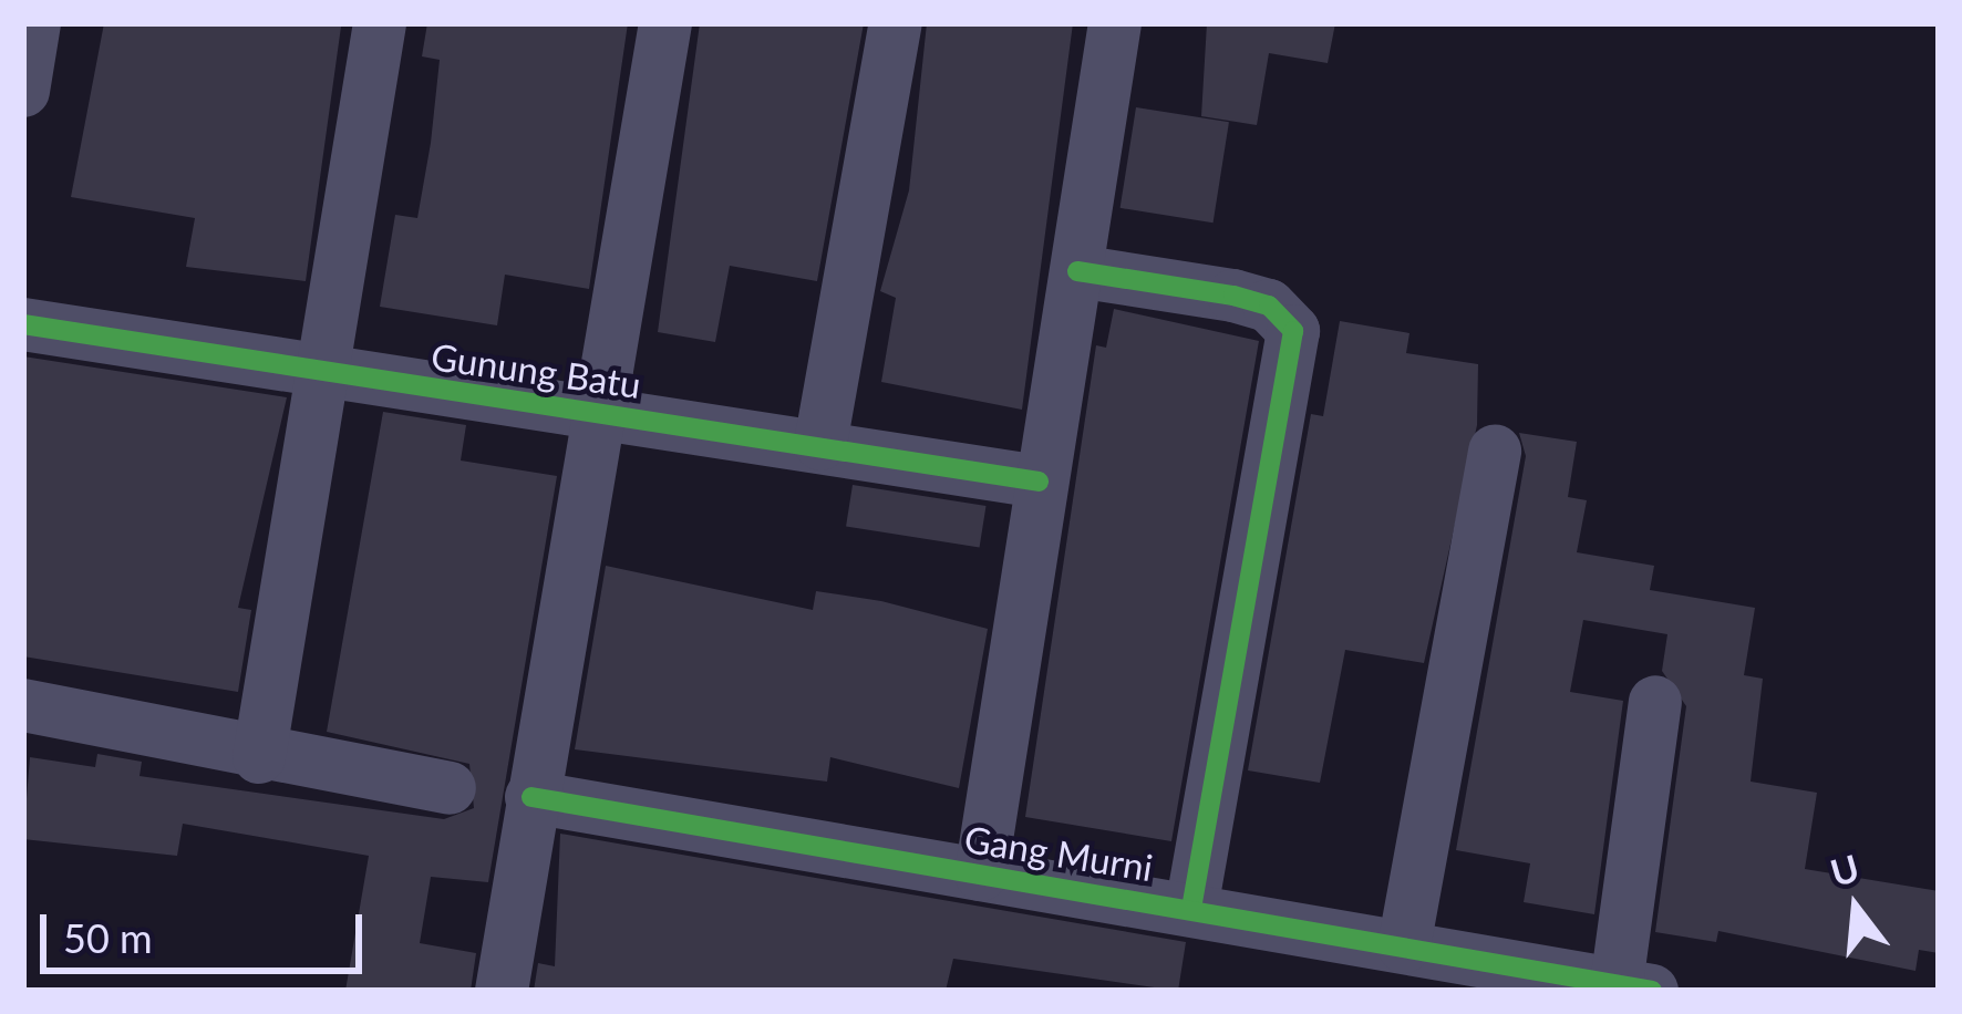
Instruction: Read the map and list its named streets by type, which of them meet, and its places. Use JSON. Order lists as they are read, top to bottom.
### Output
{
  "streets": {
    "street": ["Gunung Batu", "Gang Murni"]
  },
  "scale_bar": "50 m",
  "north": "top"
}
